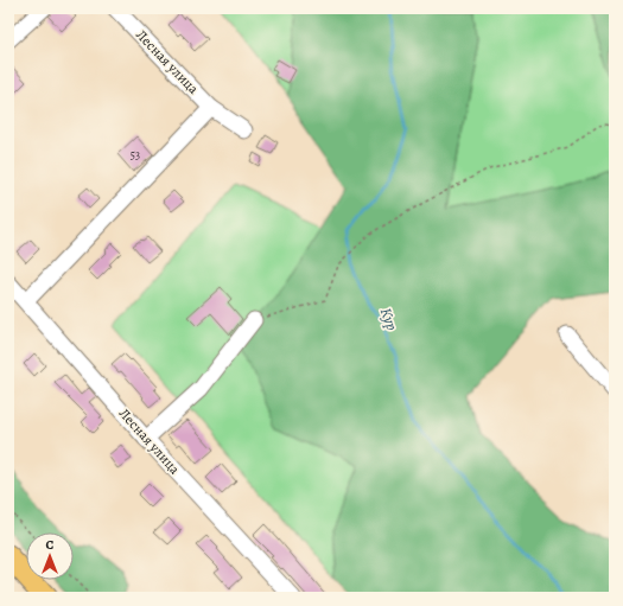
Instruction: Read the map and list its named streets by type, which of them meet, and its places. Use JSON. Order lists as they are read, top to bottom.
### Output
{
  "streets": {
    "street": ["Лесная улица"]
  },
  "water": ["Кур"],
  "house_numbers": ["53"],
  "north": "top"
}
